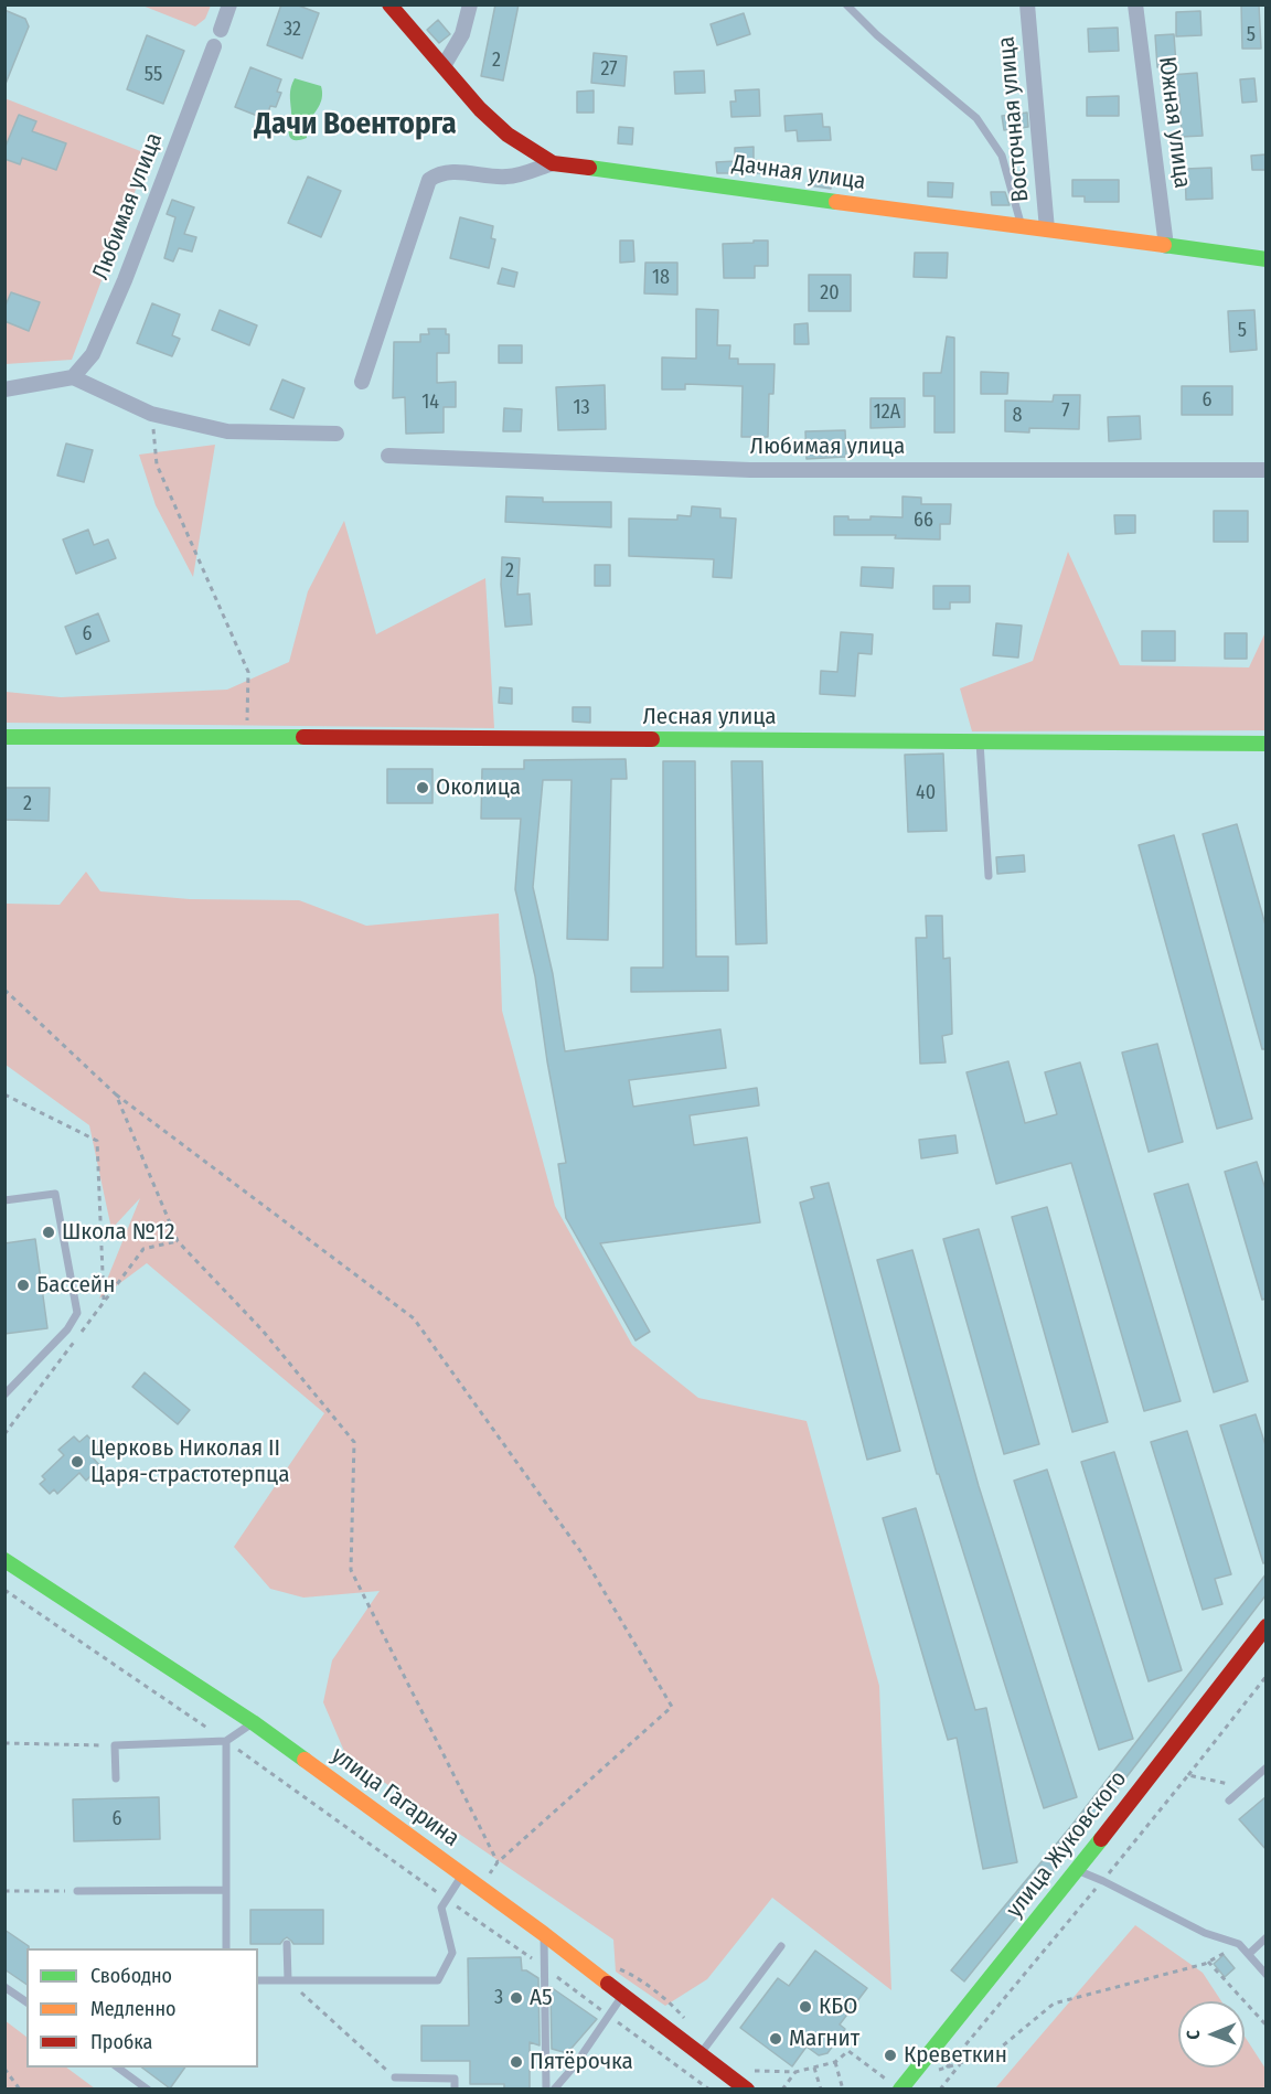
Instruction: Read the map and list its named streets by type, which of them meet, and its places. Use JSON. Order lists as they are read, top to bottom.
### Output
{
  "streets": {
    "street": [
      "Восточная улица",
      "Южная улица",
      "Дачная улица",
      "Любимая улица",
      "Лесная улица",
      "улица Гагарина",
      "улица Жуковского"
    ]
  },
  "crossings": [
    ["Восточная улица", "Дачная улица"],
    ["Южная улица", "Дачная улица"]
  ],
  "districts": ["Дачи Военторга"],
  "places": [
    "Околица",
    "Школа №12",
    "Бассейн",
    "Церковь Николая II Царя-страстотерпца",
    "А5",
    "КБО",
    "Магнит",
    "Креветкин",
    "Пятёрочка"
  ],
  "house_numbers": [
    "32",
    "5",
    "2",
    "27",
    "55",
    "18",
    "20",
    "5",
    "6",
    "14",
    "13",
    "7",
    "12А",
    "8",
    "66",
    "2",
    "6",
    "40",
    "2",
    "6",
    "3"
  ],
  "legend": ["Свободно", "Медленно", "Пробка"],
  "north": "left"
}
